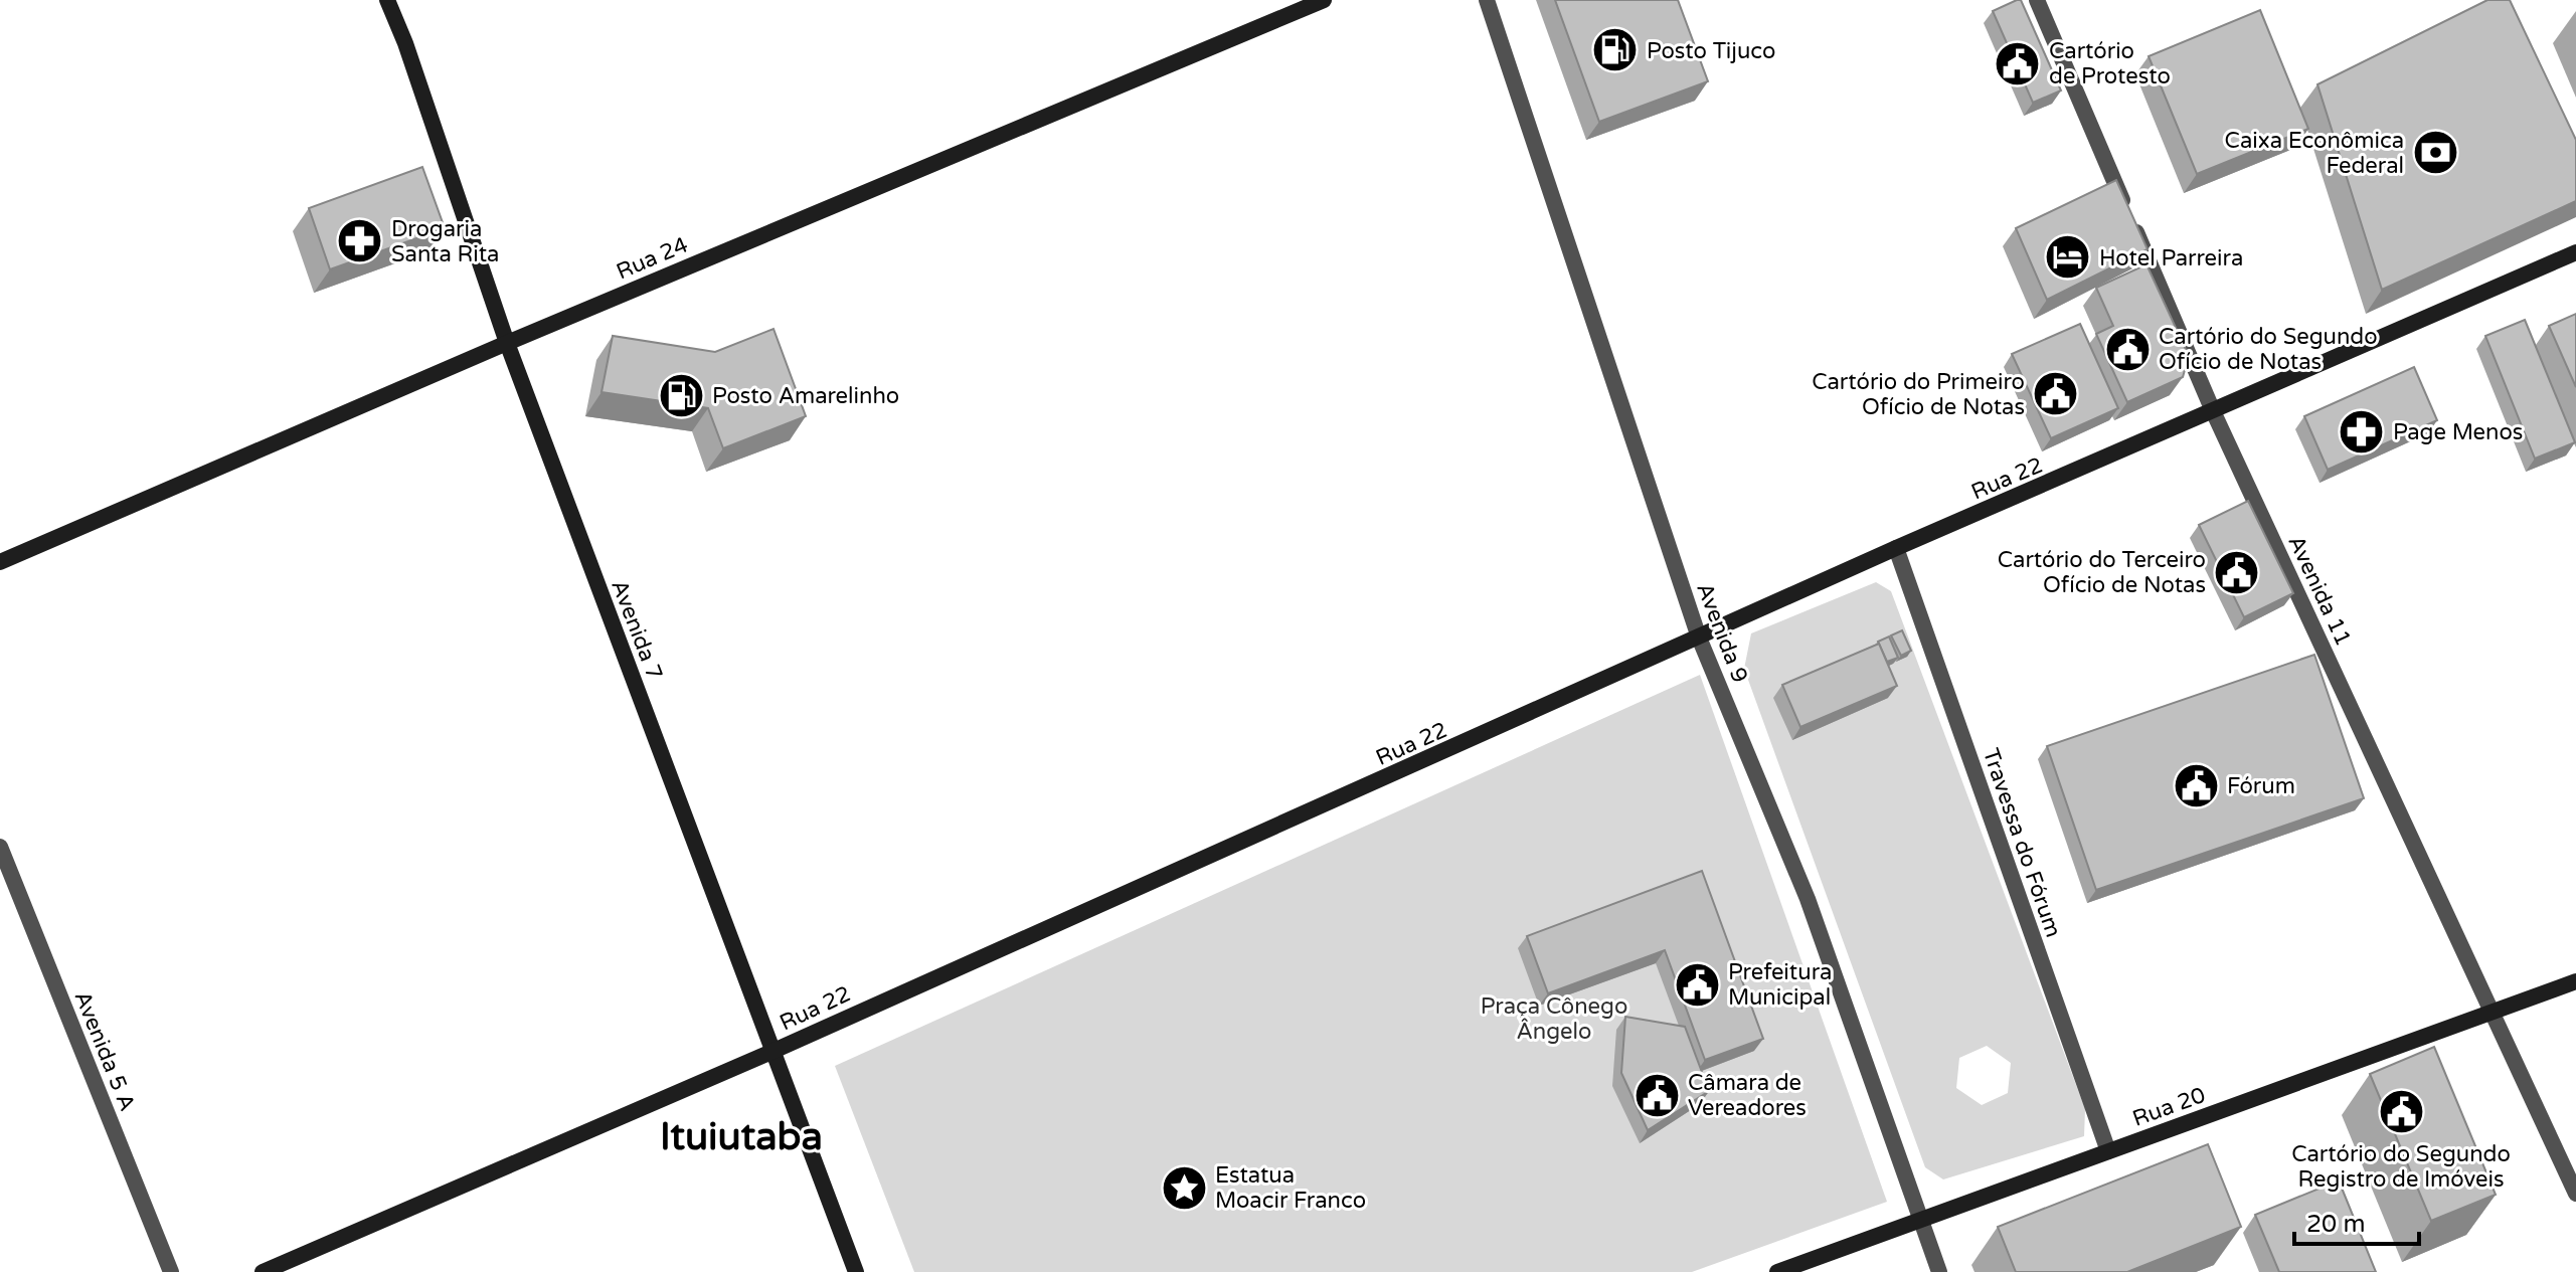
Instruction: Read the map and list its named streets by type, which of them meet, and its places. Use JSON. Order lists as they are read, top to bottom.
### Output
{
  "streets": {
    "street": [
      "Rua 24",
      "Rua 22",
      "Avenida 11",
      "Avenida 7",
      "Avenida 9",
      "Travessa do Fórum",
      "Avenida 5 A",
      "Rua 20"
    ]
  },
  "crossings": [
    ["Rua 24", "Avenida 7"],
    ["Rua 22", "Avenida 11"],
    ["Rua 22", "Avenida 7"],
    ["Rua 22", "Avenida 9"],
    ["Rua 22", "Travessa do Fórum"],
    ["Avenida 11", "Rua 20"],
    ["Avenida 9", "Rua 20"],
    ["Travessa do Fórum", "Rua 20"]
  ],
  "districts": ["Ituiutaba"],
  "parks": ["Praça Cônego Ângelo"],
  "places": {
    "fuel station": ["Posto Tijuco", "Posto Amarelinho"],
    "public building": [
      "Cartório de Protesto",
      "Cartório do Segundo Ofício de Notas",
      "Cartório do Primeiro Ofício de Notas",
      "Cartório do Terceiro Ofício de Notas",
      "Fórum",
      "Prefeitura Municipal",
      "Câmara de Vereadores",
      "Cartório do Segundo Registro de Imóveis"
    ],
    "bank": ["Caixa Econômica Federal"],
    "pharmacy": ["Drogaria Santa Rita", "Page Menos"],
    "hotel": ["Hotel Parreira"],
    "place": ["Estatua Moacir Franco"]
  },
  "scale_bar": "20 m"
}
